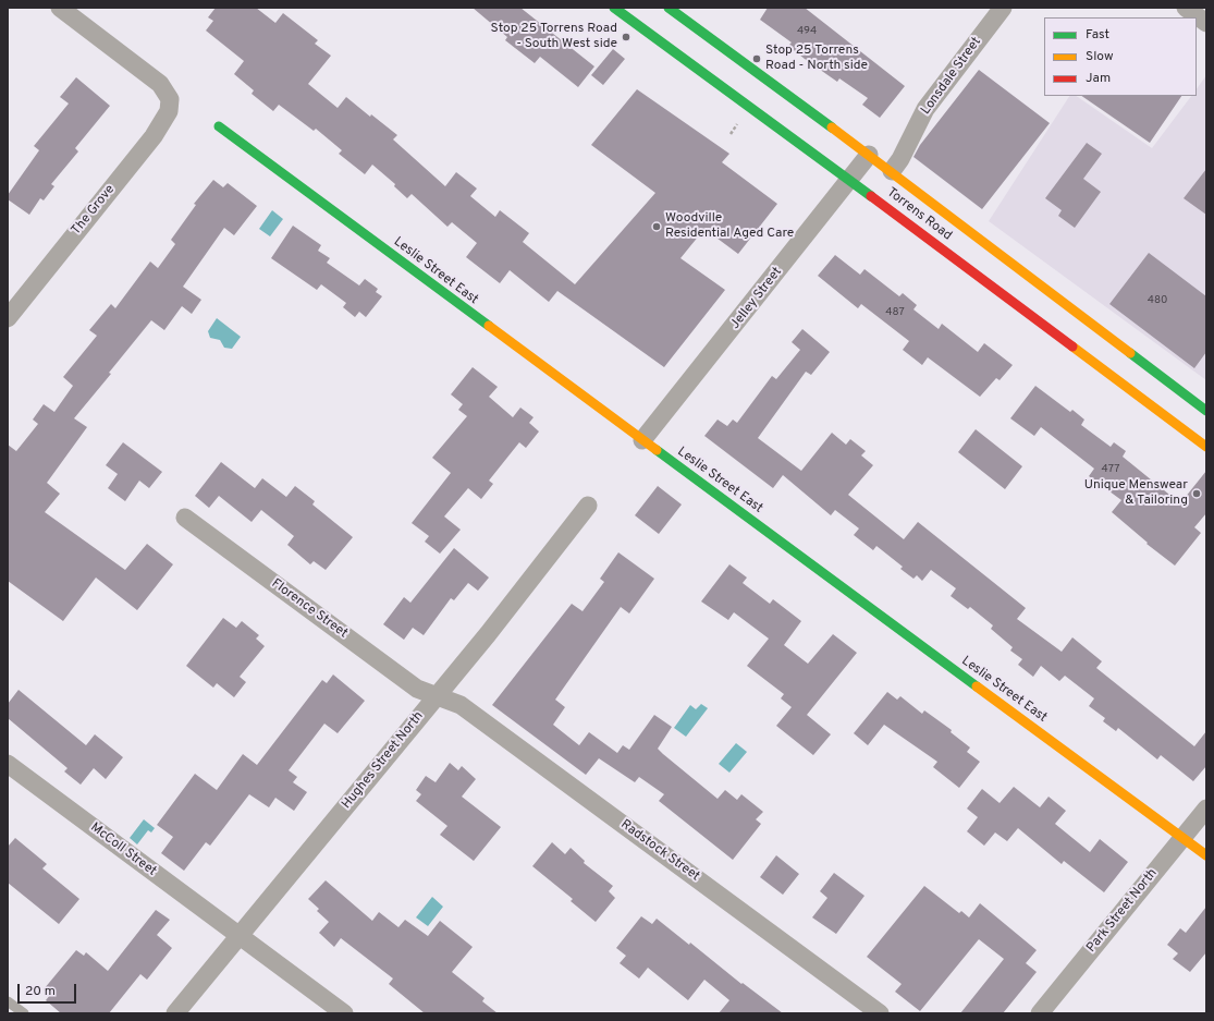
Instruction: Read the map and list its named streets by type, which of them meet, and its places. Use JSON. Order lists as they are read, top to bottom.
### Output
{
  "streets": {
    "main road": ["Torrens Road", "Leslie Street East"],
    "street": [
      "Lonsdale Street",
      "The Grove",
      "Jelley Street",
      "Florence Street",
      "Hughes Street North",
      "McColl Street",
      "Radstock Street",
      "Park Street North"
    ]
  },
  "crossings": [
    ["Lonsdale Street", "Torrens Road"],
    ["Torrens Road", "Jelley Street"],
    ["Leslie Street East", "Jelley Street"],
    ["Leslie Street East", "Park Street North"],
    ["Florence Street", "Hughes Street North"],
    ["Florence Street", "Radstock Street"],
    ["Hughes Street North", "McColl Street"],
    ["Hughes Street North", "Radstock Street"]
  ],
  "places": [
    "Stop 25 Torrens Road - South West side",
    "Stop 25 Torrens Road - North side",
    "Woodville Residential Aged Care",
    "Unique Menswear & Tailoring"
  ],
  "house_numbers": [
    "494",
    "480",
    "487",
    "477"
  ],
  "legend": ["Fast", "Slow", "Jam"],
  "scale_bar": "20 m"
}
